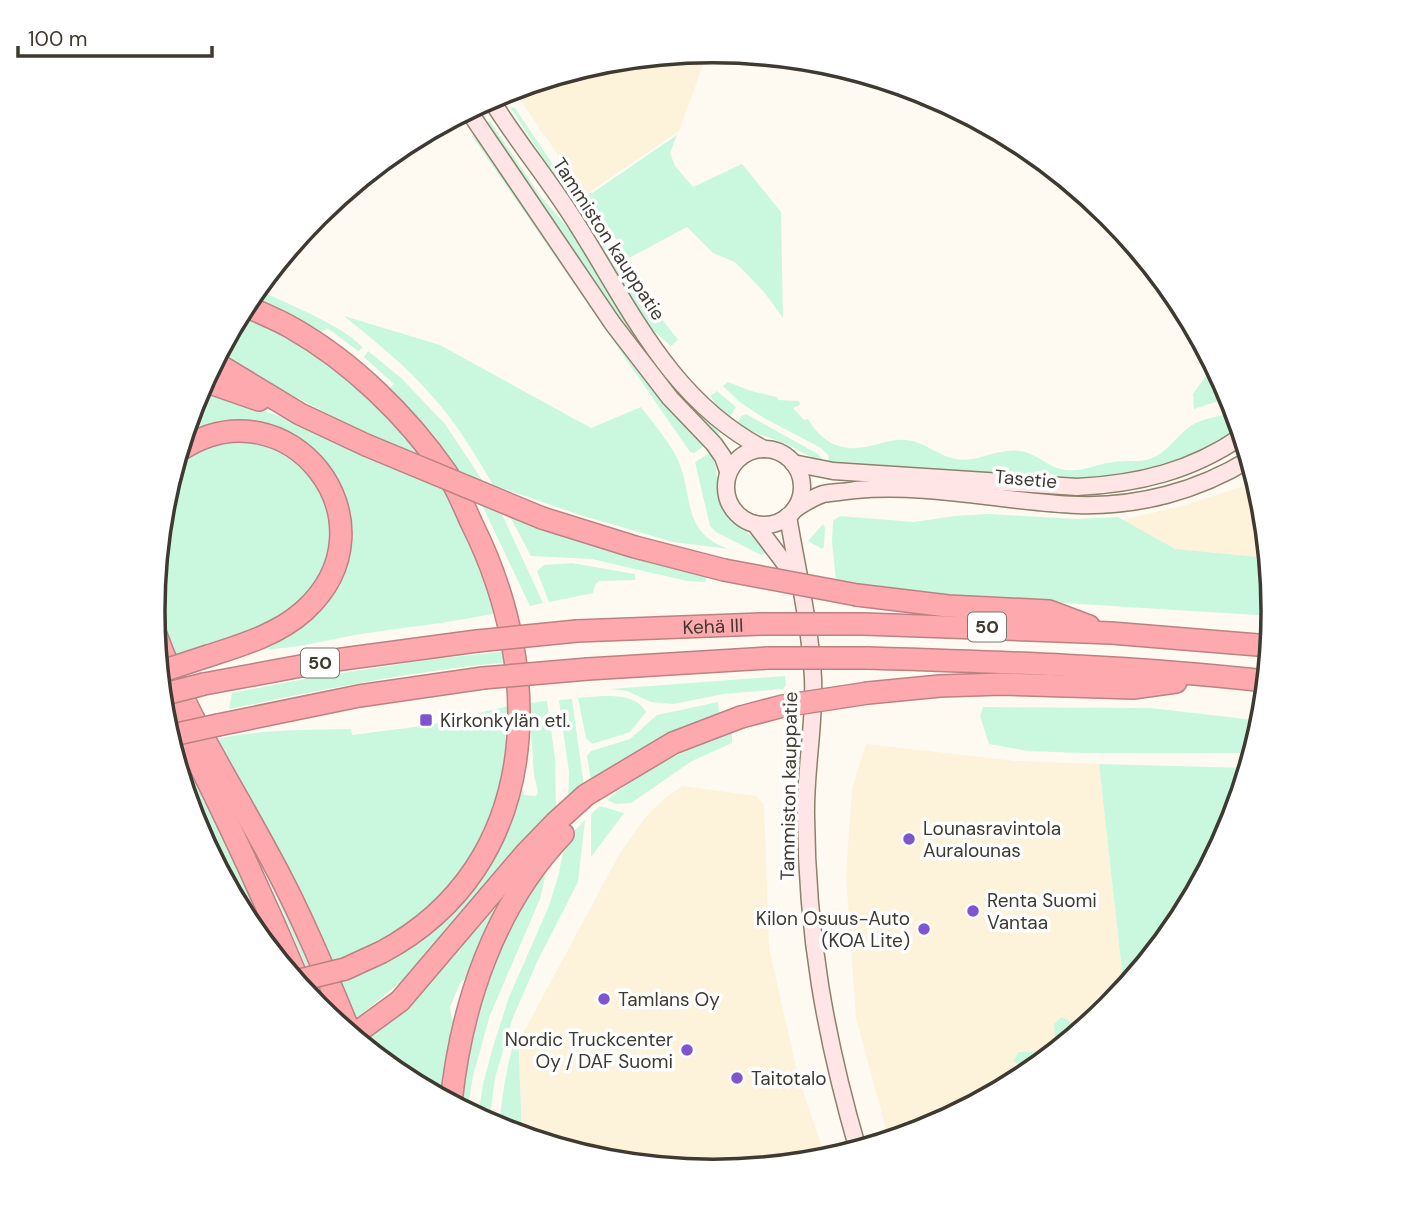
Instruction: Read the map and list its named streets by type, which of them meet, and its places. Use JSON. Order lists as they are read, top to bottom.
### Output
{
  "streets": {
    "highway": ["Kehä III", "50"],
    "main road": ["Tammiston kauppatie", "Tasetie"]
  },
  "crossings": [
    ["Tammiston kauppatie", "Tasetie"]
  ],
  "places": {
    "transit": ["Kirkonkylän etl."],
    "other": [
      "Lounasravintola Auralounas",
      "Renta Suomi Vantaa",
      "Kilon Osuus-Auto (KOA Lite)",
      "Tamlans Oy",
      "Nordic Truckcenter Oy / DAF Suomi",
      "Taitotalo"
    ]
  },
  "scale_bar": "100 m"
}
